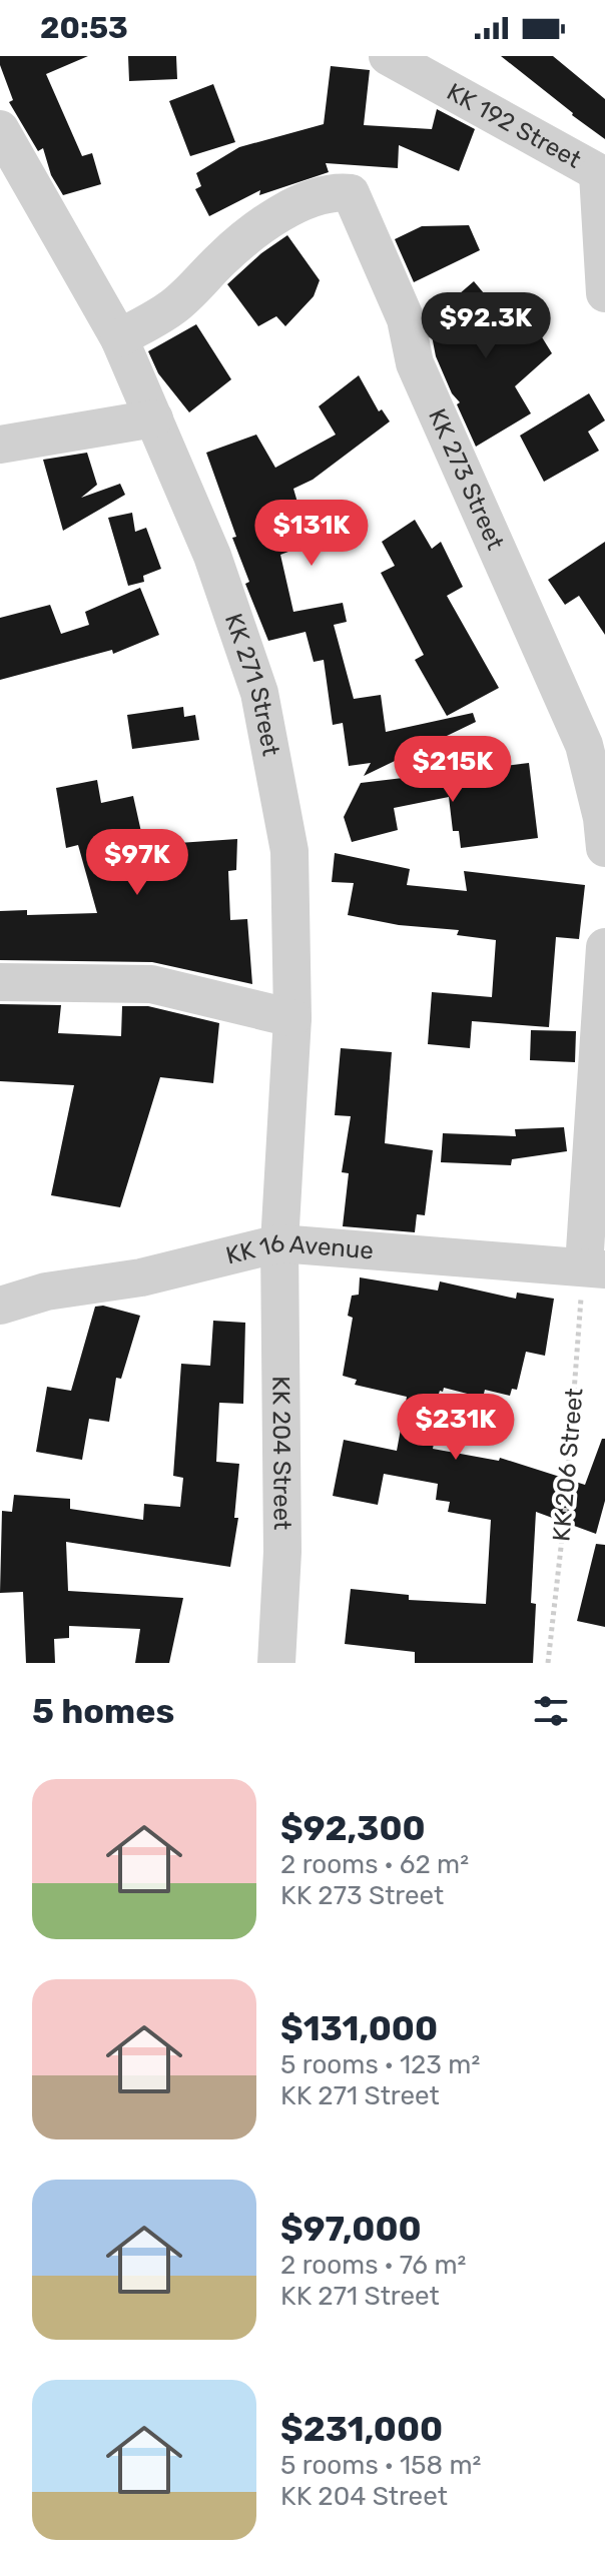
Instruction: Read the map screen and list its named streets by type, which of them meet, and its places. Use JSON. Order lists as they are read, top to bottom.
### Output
{
  "streets": {
    "street": [
      "KK 192 Street",
      "KK 273 Street",
      "KK 271 Street",
      "KK 16 Avenue",
      "KK 204 Street"
    ],
    "path": ["KK 206 Street"]
  },
  "crossings": [
    ["KK 273 Street", "KK 271 Street"],
    ["KK 271 Street", "KK 16 Avenue"],
    ["KK 271 Street", "KK 204 Street"],
    ["KK 16 Avenue", "KK 204 Street"],
    ["KK 16 Avenue", "KK 206 Street"]
  ],
  "page": {
    "status": "20:53",
    "price": [
      "$92.3K",
      "$131K",
      "$215K",
      "$97K",
      "$231K"
    ],
    "heading": "5 homes",
    "list": [
      {
        "name": "$92,300",
        "note": "2 rooms · 62 m² · KK 273 Street"
      },
      {
        "name": "$131,000",
        "note": "5 rooms · 123 m² · KK 271 Street"
      },
      {
        "name": "$97,000",
        "note": "2 rooms · 76 m² · KK 271 Street"
      },
      {
        "name": "$231,000",
        "note": "5 rooms · 158 m² · KK 204 Street"
      }
    ]
  }
}
